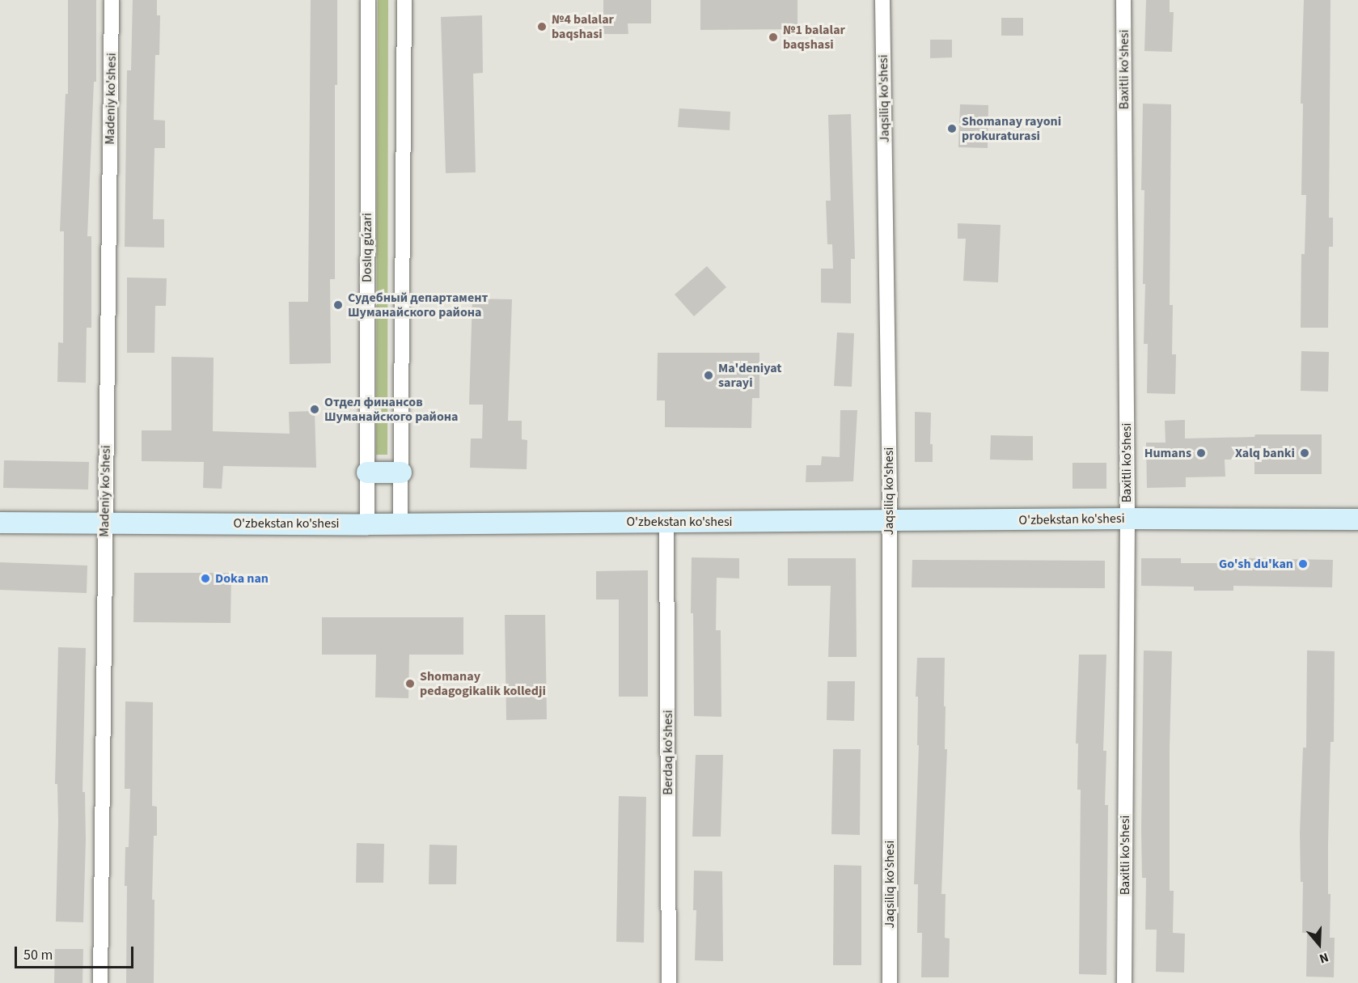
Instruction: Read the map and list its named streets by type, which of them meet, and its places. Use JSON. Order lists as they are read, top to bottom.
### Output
{
  "streets": {
    "main road": ["O'zbekstan ko'shesi"],
    "street": [
      "Baxitli ko'shesi",
      "Madeniy ko'shesi",
      "Jaqsiliq ko'shesi",
      "Doslıq gúzari",
      "Berdaq ko'shesi"
    ]
  },
  "crossings": [
    ["Baxitli ko'shesi", "O'zbekstan ko'shesi"],
    ["Madeniy ko'shesi", "O'zbekstan ko'shesi"],
    ["Jaqsiliq ko'shesi", "O'zbekstan ko'shesi"],
    ["Doslıq gúzari", "O'zbekstan ko'shesi"],
    ["O'zbekstan ko'shesi", "Berdaq ko'shesi"]
  ],
  "places": [
    "№4 balalar baqshasi",
    "№1 balalar baqshasi",
    "Shomanay rayoni prokuraturasi",
    "Судебный департамент Шуманайского района",
    "Ma'deniyat sarayi",
    "Отдел финансов Шуманайского района",
    "Humans",
    "Xalq banki",
    "Go'sh du'kan",
    "Doka nan",
    "Shomanay pedagogikalik kolledji"
  ],
  "scale_bar": "50 m",
  "north": "bottom"
}
